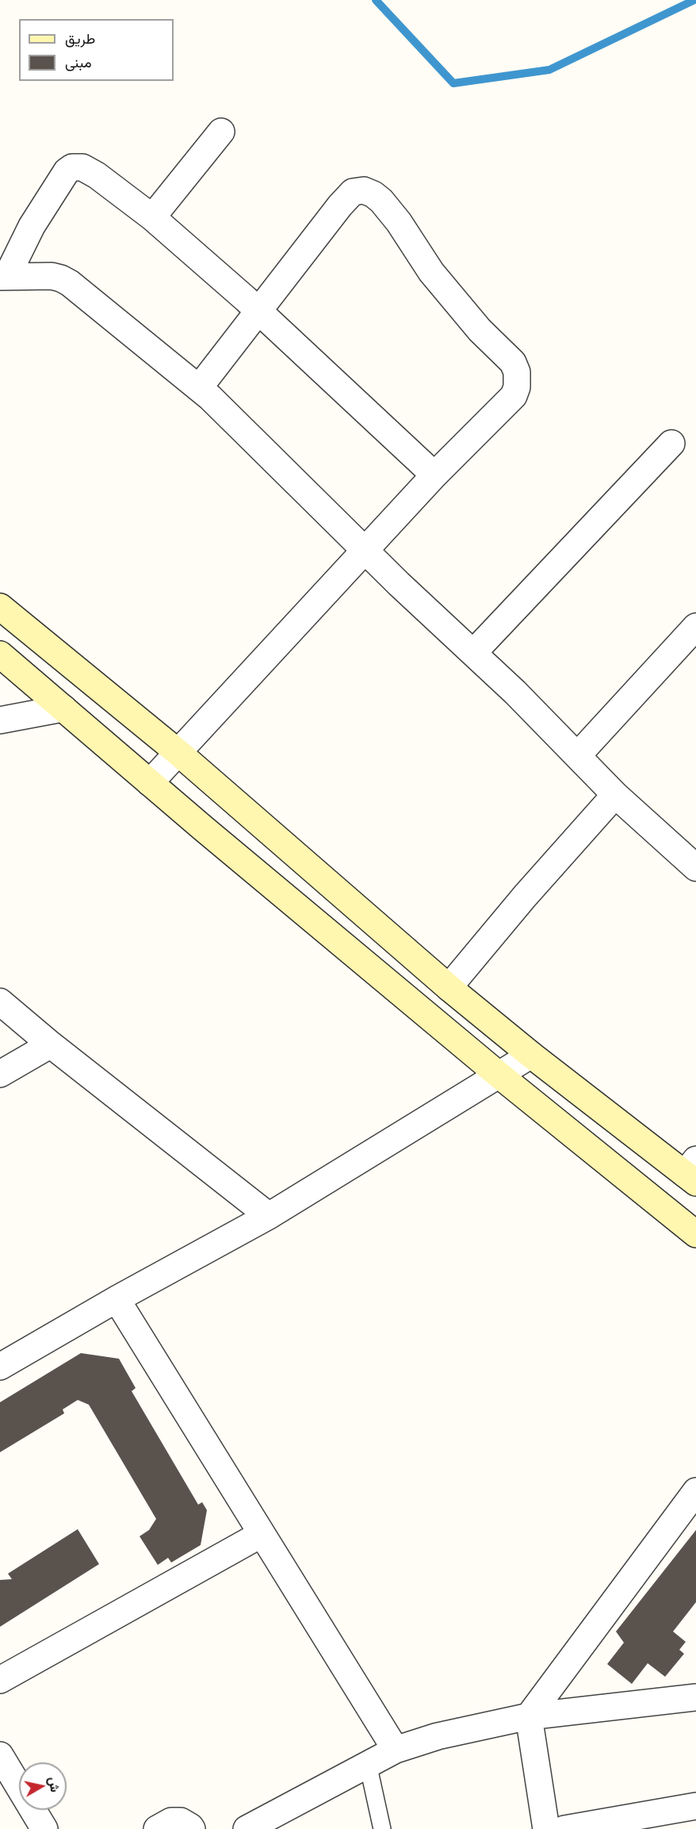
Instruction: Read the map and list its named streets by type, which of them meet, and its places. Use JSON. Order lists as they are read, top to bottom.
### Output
{
  "legend": ["طريق", "مبنى"],
  "north": "right"
}
